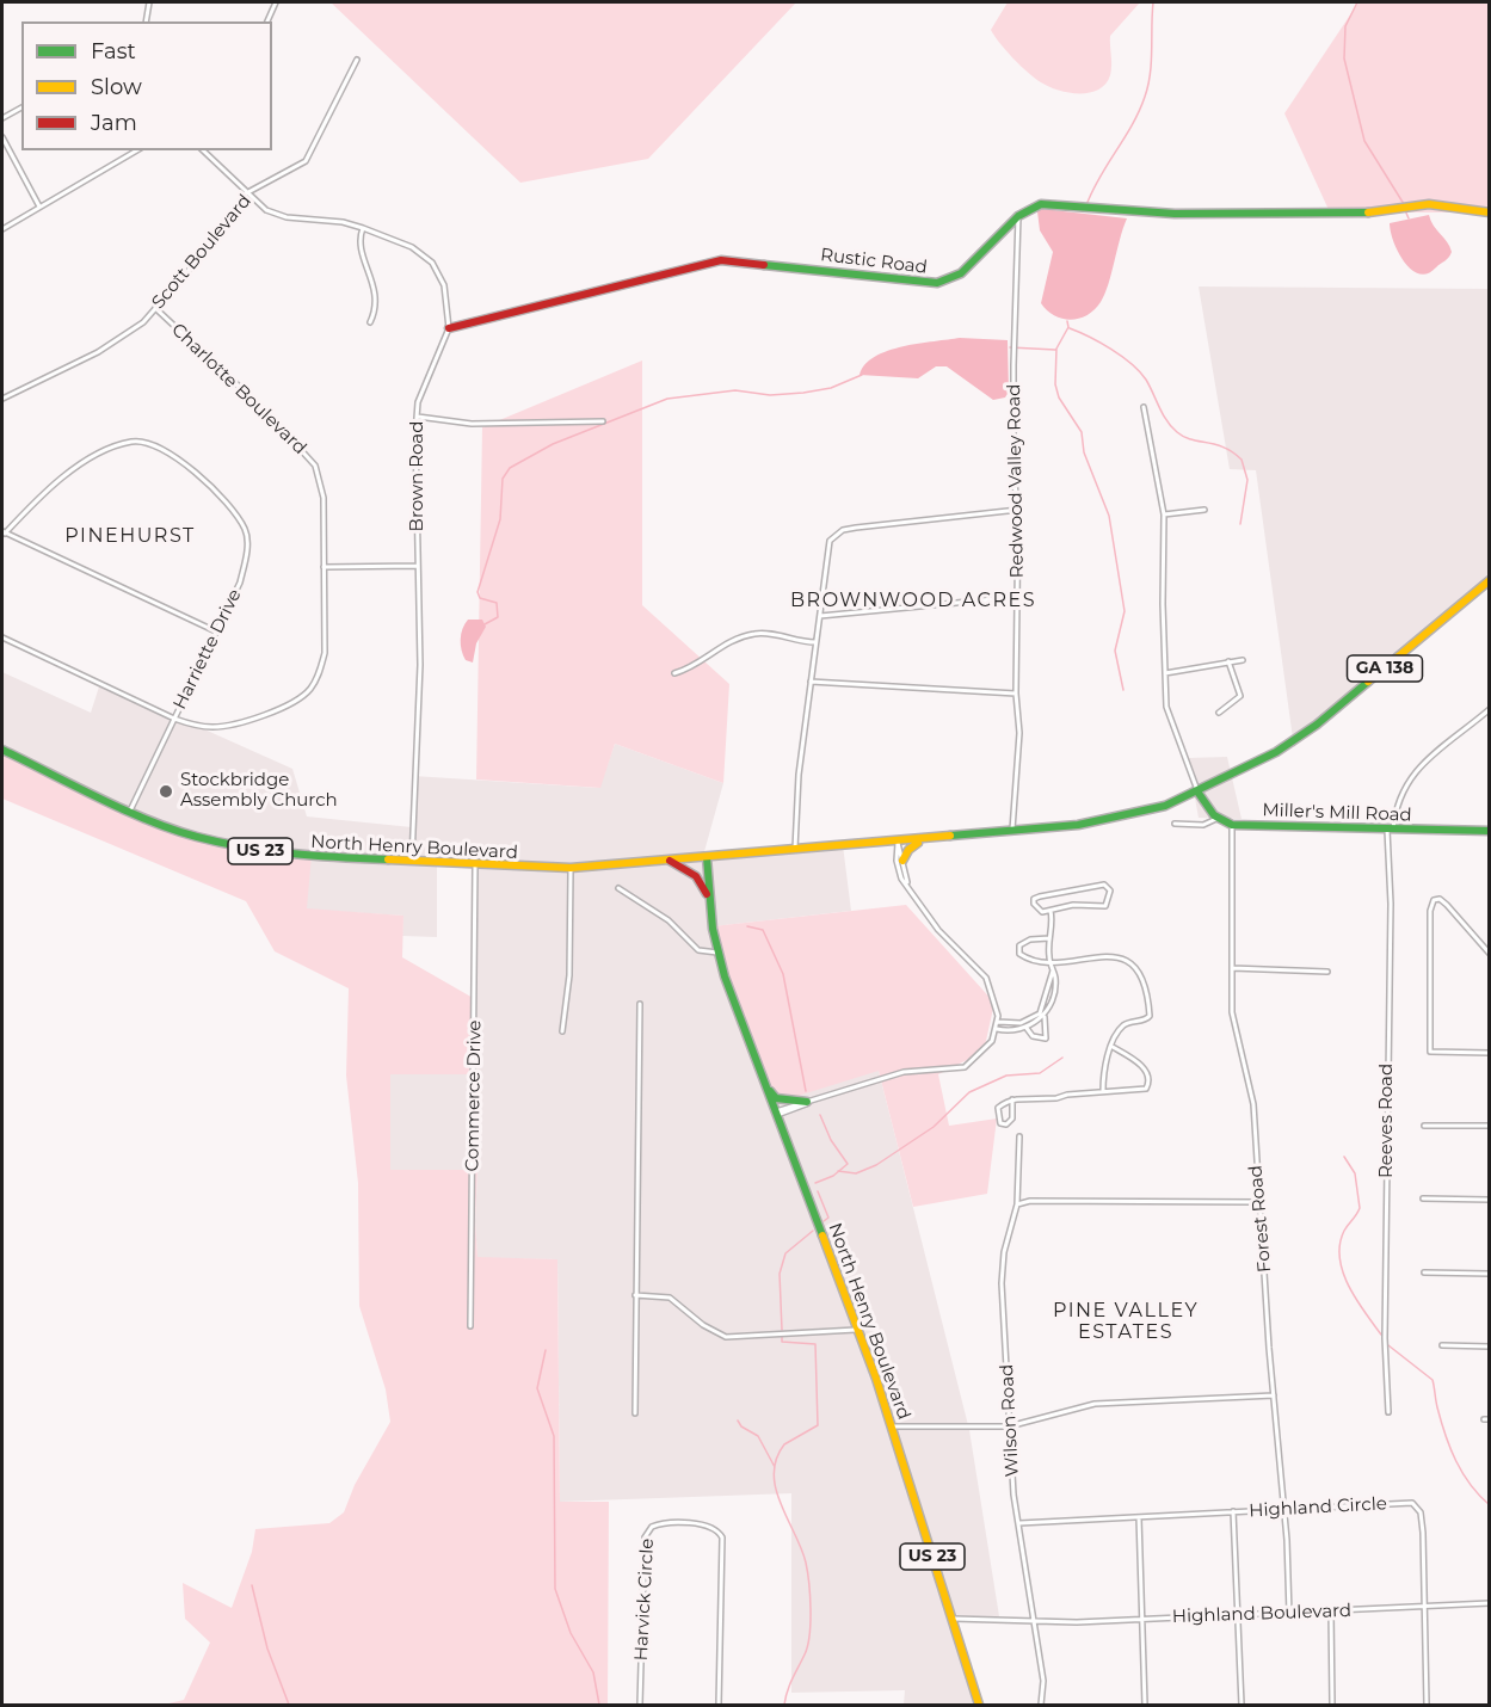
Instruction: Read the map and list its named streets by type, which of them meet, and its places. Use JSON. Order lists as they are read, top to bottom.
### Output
{
  "streets": {
    "main road": [
      "Rustic Road",
      "GA 138",
      "Miller's Mill Road",
      "North Henry Boulevard",
      "US 23"
    ],
    "street": [
      "Scott Boulevard",
      "Charlotte Boulevard",
      "Brown Road",
      "Redwood Valley Road",
      "Harriette Drive",
      "Commerce Drive",
      "Reeves Road",
      "Forest Road",
      "Wilson Road",
      "Highland Circle",
      "Harvick Circle",
      "Highland Boulevard"
    ]
  },
  "crossings": [
    ["Scott Boulevard", "Charlotte Boulevard"],
    ["Scott Boulevard", "Brown Road"],
    ["Rustic Road", "Brown Road"],
    ["Rustic Road", "Redwood Valley Road"],
    ["Charlotte Boulevard", "Harriette Drive"],
    ["Brown Road", "North Henry Boulevard"],
    ["Redwood Valley Road", "GA 138"],
    ["Harriette Drive", "North Henry Boulevard"],
    ["GA 138", "Miller's Mill Road"],
    ["GA 138", "North Henry Boulevard"],
    ["Miller's Mill Road", "Reeves Road"],
    ["Miller's Mill Road", "Forest Road"],
    ["North Henry Boulevard", "US 23"],
    ["North Henry Boulevard", "Commerce Drive"],
    ["North Henry Boulevard", "Highland Boulevard"],
    ["Forest Road", "Highland Circle"],
    ["Forest Road", "Highland Boulevard"],
    ["Wilson Road", "Highland Circle"],
    ["Wilson Road", "Highland Boulevard"],
    ["Highland Circle", "Highland Boulevard"]
  ],
  "districts": ["PINEHURST", "BROWNWOOD ACRES", "PINE VALLEY ESTATES"],
  "places": ["Stockbridge Assembly Church"],
  "legend": ["Fast", "Slow", "Jam"]
}
